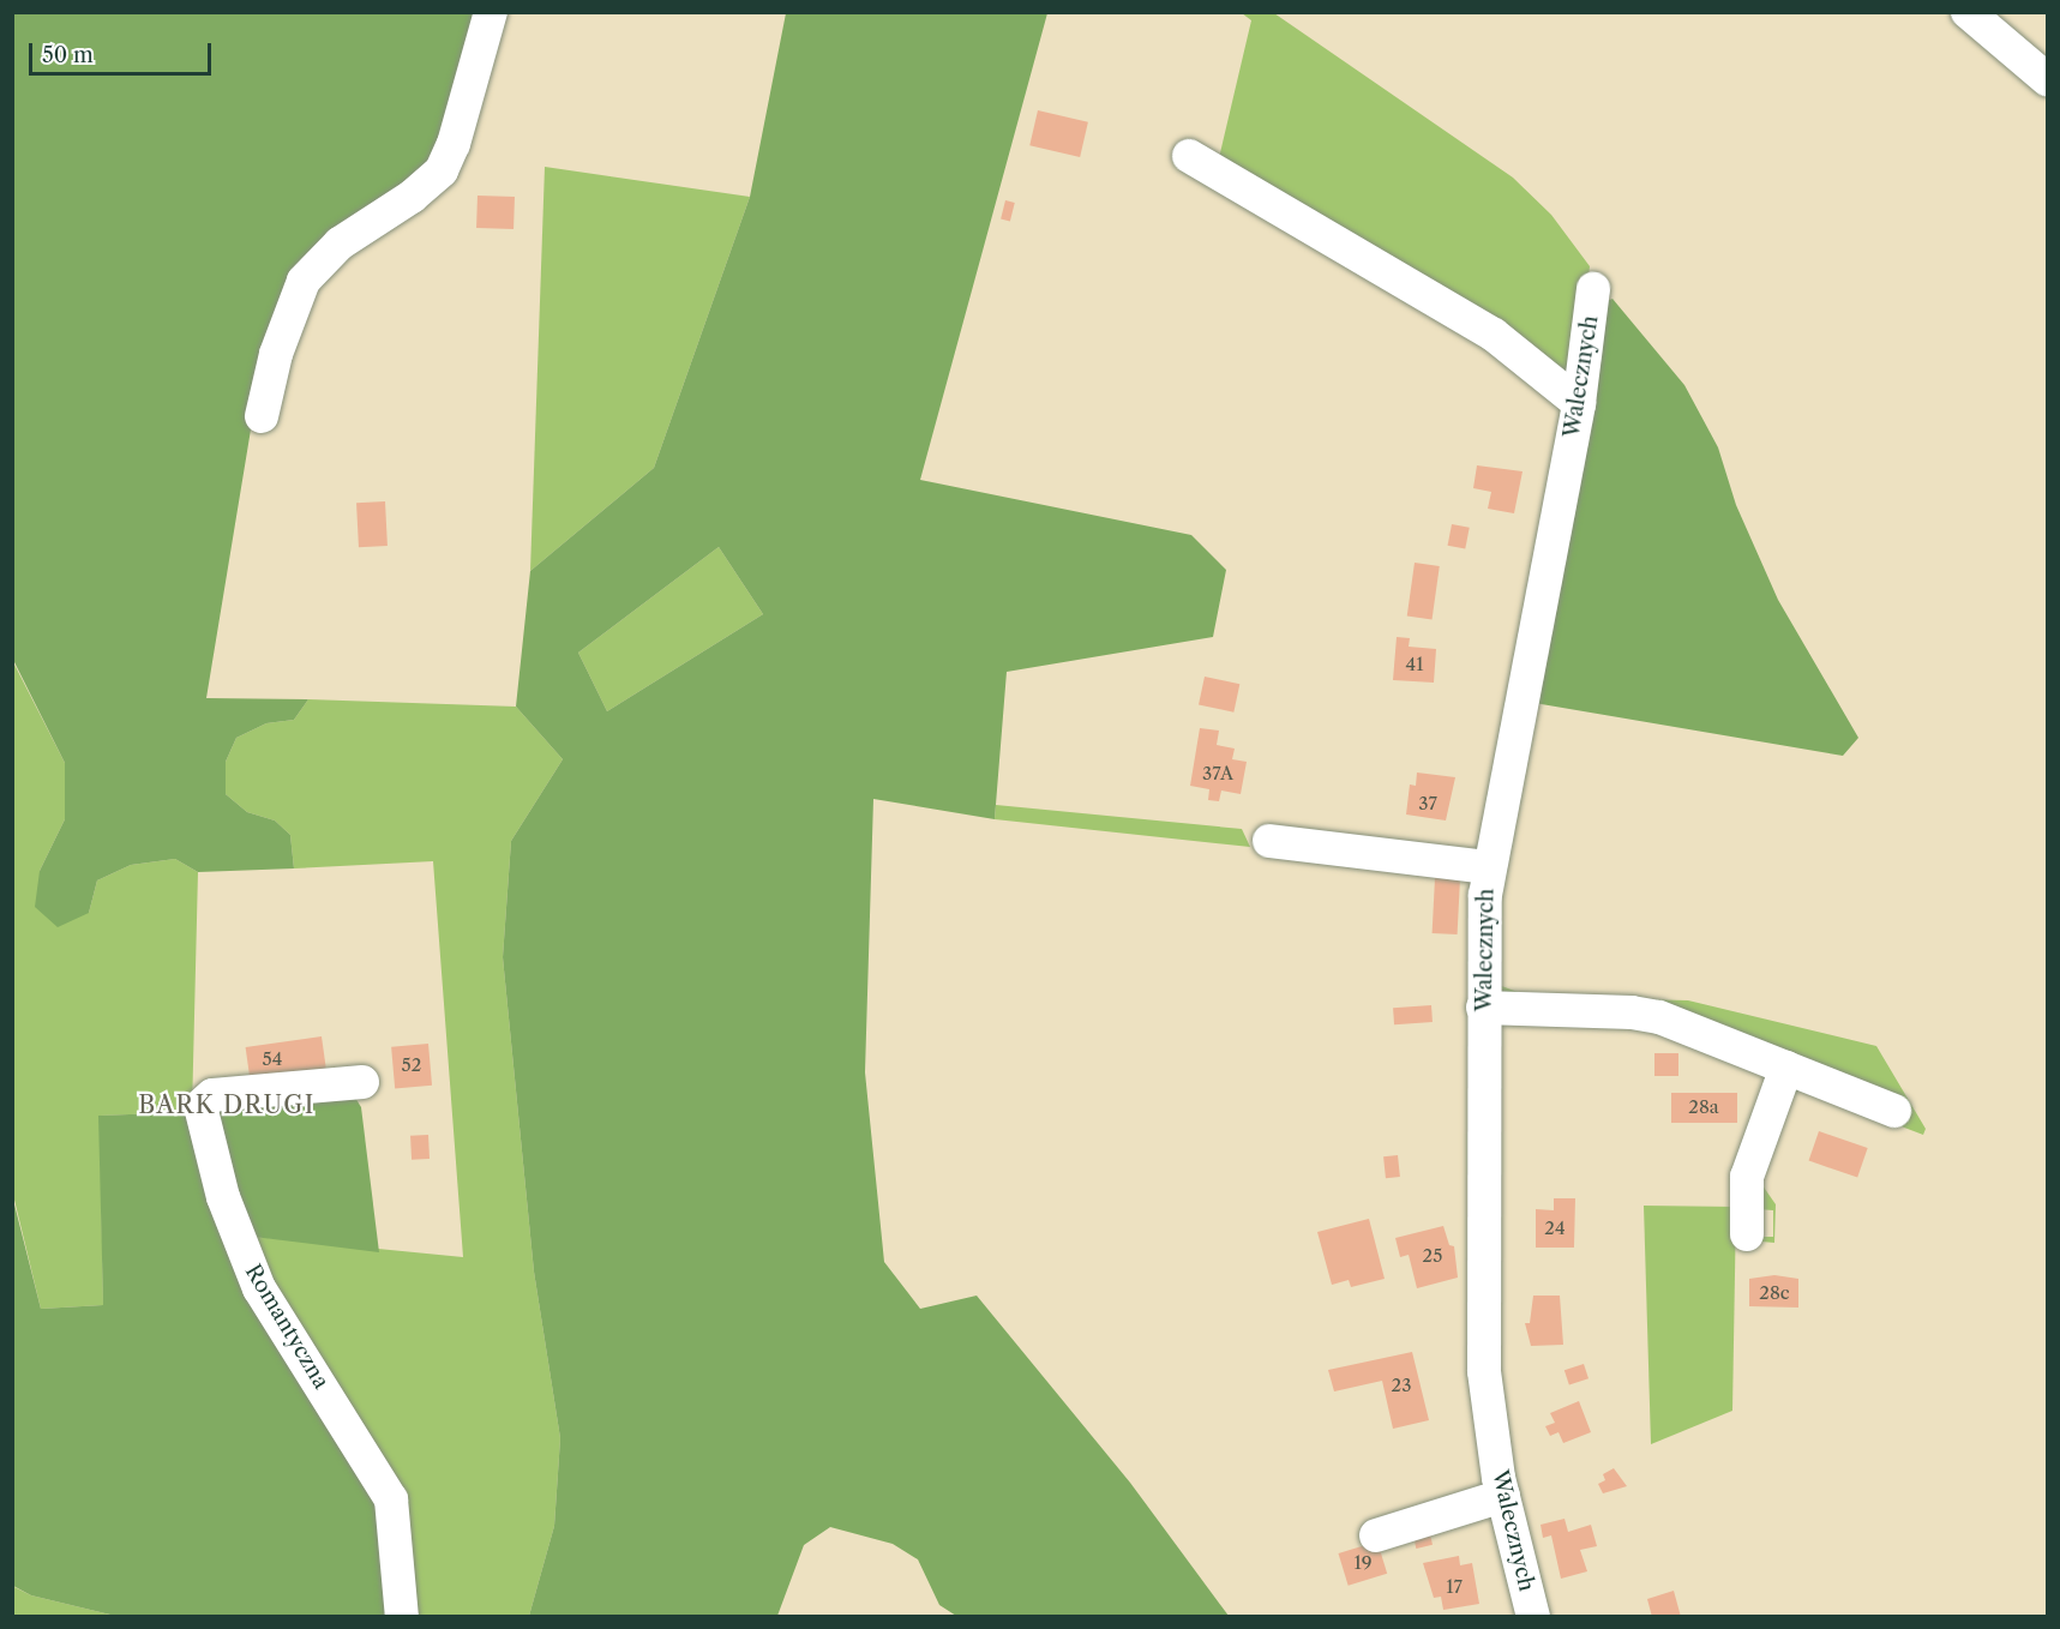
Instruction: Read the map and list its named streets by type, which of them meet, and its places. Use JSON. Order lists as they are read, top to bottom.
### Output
{
  "streets": {
    "street": ["Walecznych", "Romantyczna"]
  },
  "districts": ["BARK DRUGI"],
  "house_numbers": [
    "41",
    "37A",
    "37",
    "54",
    "52",
    "28a",
    "24",
    "25",
    "28c",
    "23",
    "19",
    "17"
  ],
  "scale_bar": "50 m"
}
